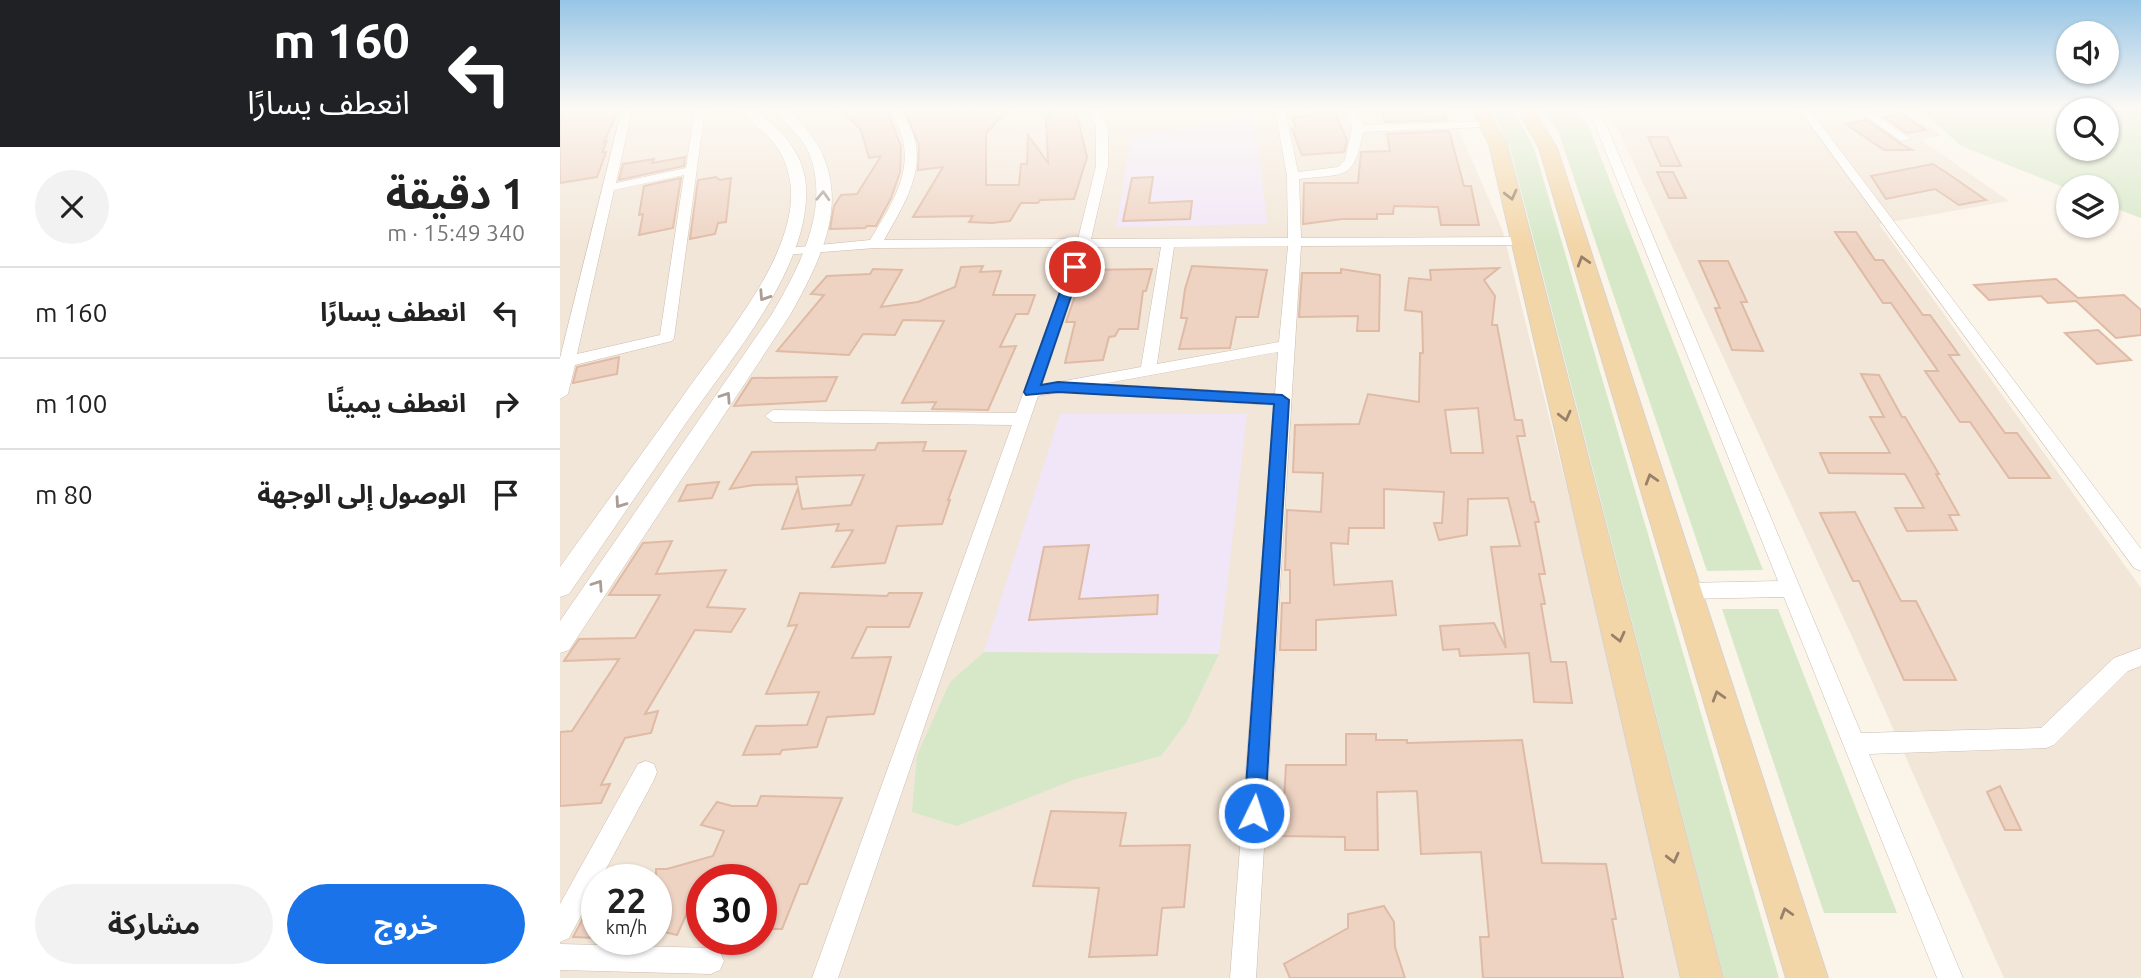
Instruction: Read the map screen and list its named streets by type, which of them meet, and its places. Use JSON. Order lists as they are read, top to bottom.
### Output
{
  "page": {
    "turn": ["160 m", "انعطف يسارًا"],
    "heading": ["1 دقيقة", "340 m · 15:49"],
    "list": [
      {
        "name": "انعطف يسارًا",
        "value": "160 m"
      },
      {
        "name": "انعطف يمينًا",
        "value": "100 m"
      },
      {
        "name": "الوصول إلى الوجهة",
        "value": "80 m"
      }
    ],
    "speed": "22 km/h",
    "limit": "30",
    "buttons": ["خروج", "مشاركة"]
  }
}
